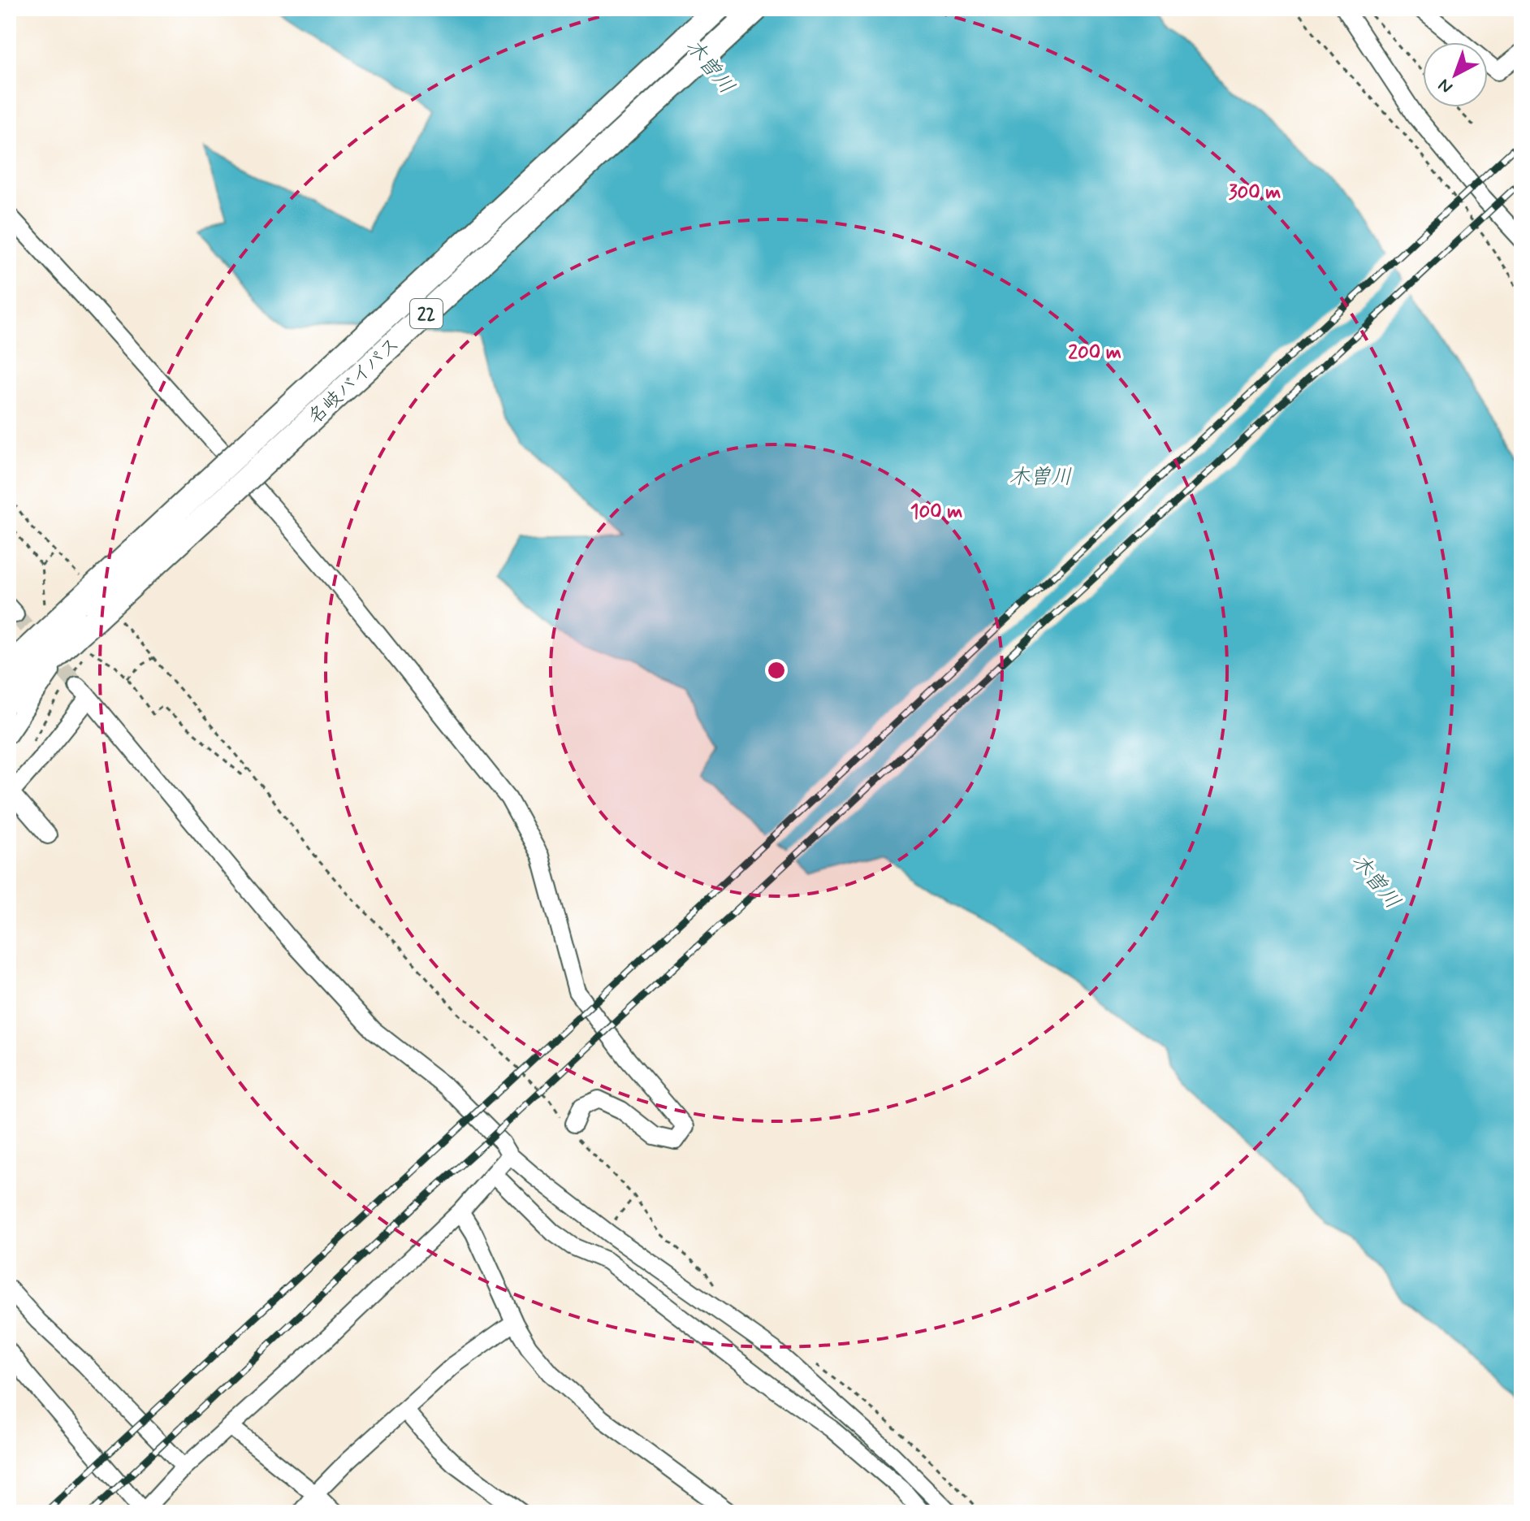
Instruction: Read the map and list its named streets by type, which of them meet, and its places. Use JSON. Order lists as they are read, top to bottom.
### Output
{
  "streets": {
    "highway": ["22", "名岐バイパス"]
  },
  "water": ["木曽川"],
  "north": "bottom left",
  "rings": ["300 m", "200 m", "100 m"]
}
